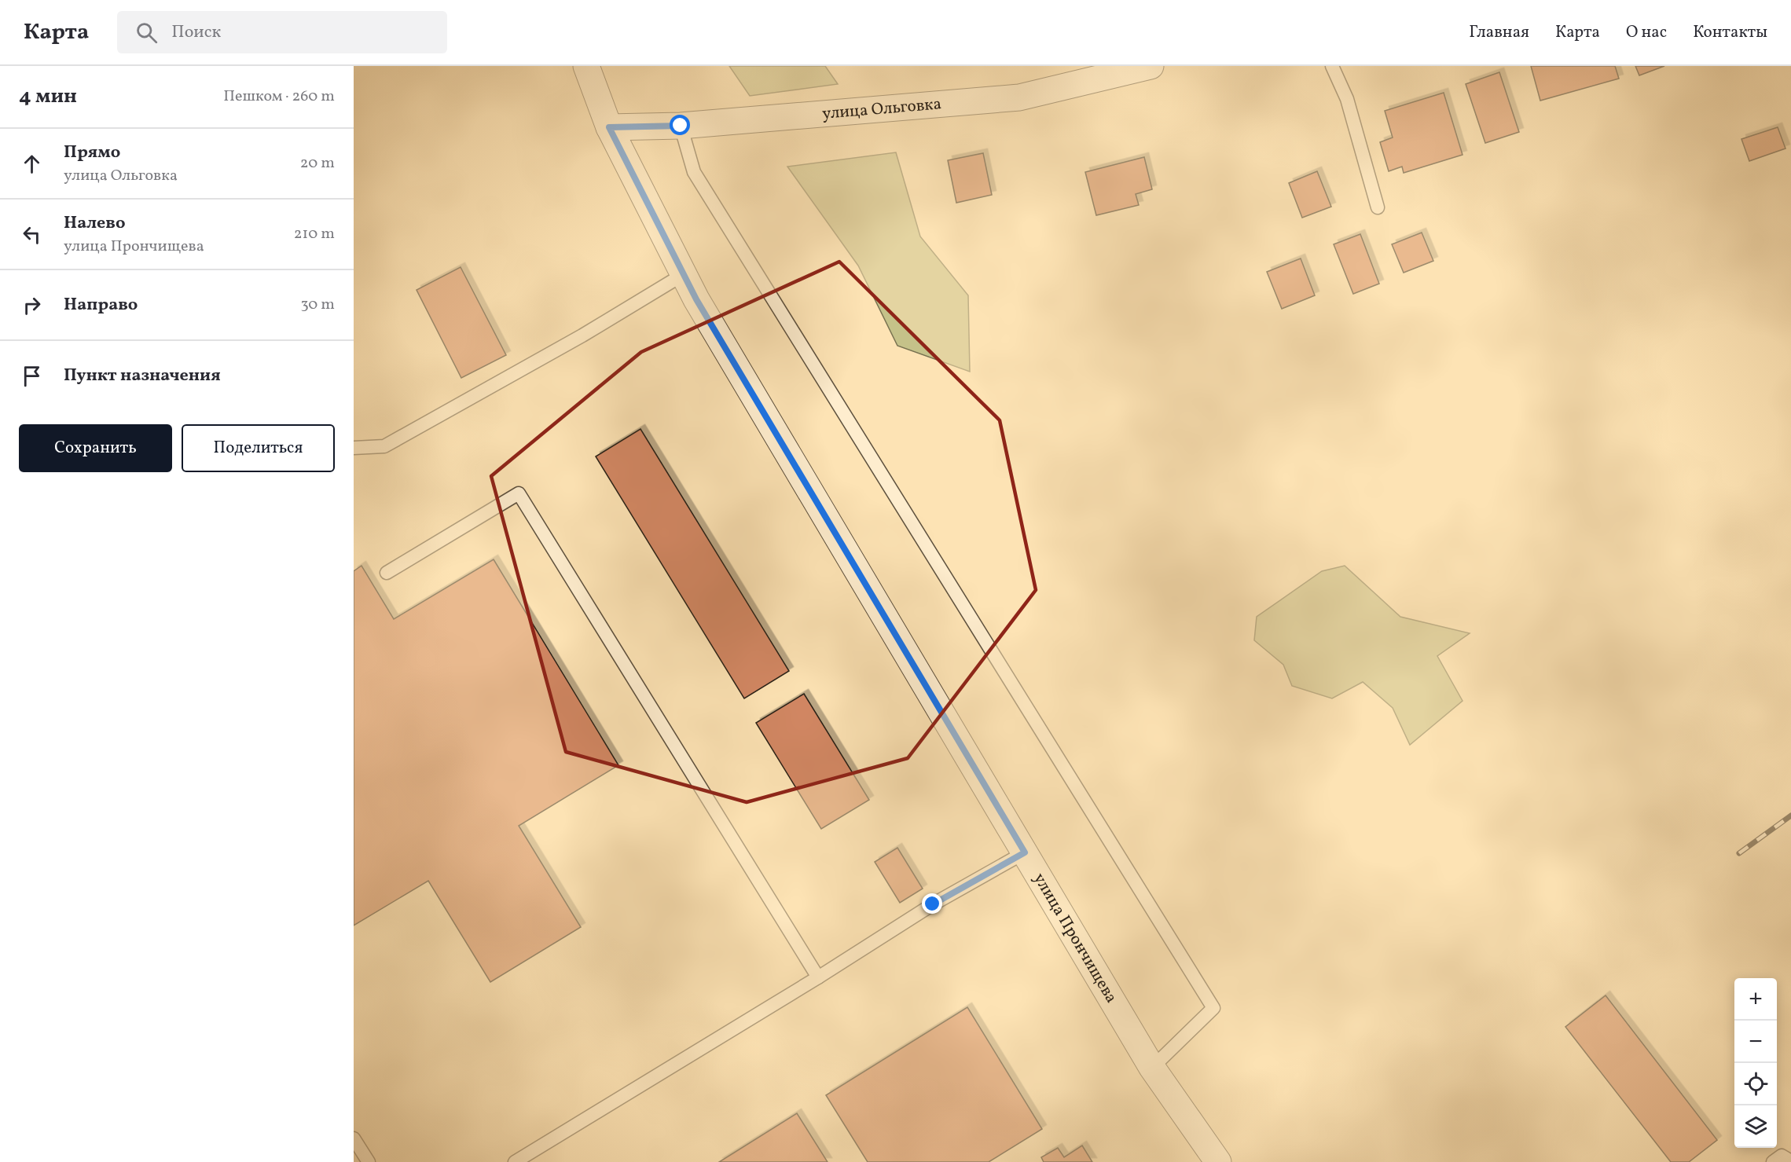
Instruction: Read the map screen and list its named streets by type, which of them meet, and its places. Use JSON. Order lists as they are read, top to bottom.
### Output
{
  "streets": {
    "street": ["улица Ольговка", "улица Прончищева"]
  },
  "crossings": [
    ["улица Ольговка", "улица Прончищева"]
  ],
  "page": {
    "header": "Карта",
    "search": "Поиск",
    "nav": [
      "Главная",
      "Карта",
      "О нас",
      "Контакты"
    ],
    "heading": ["4 мин", "Пешком · 260 m"],
    "list": [
      ["Прямо", "улица Ольговка", "20 m"],
      ["Налево", "улица Прончищева", "210 m"],
      ["Направо", "30 m"],
      "Пункт назначения"
    ],
    "buttons": ["Сохранить", "Поделиться"],
    "map_buttons": ["+", "−"]
  }
}
